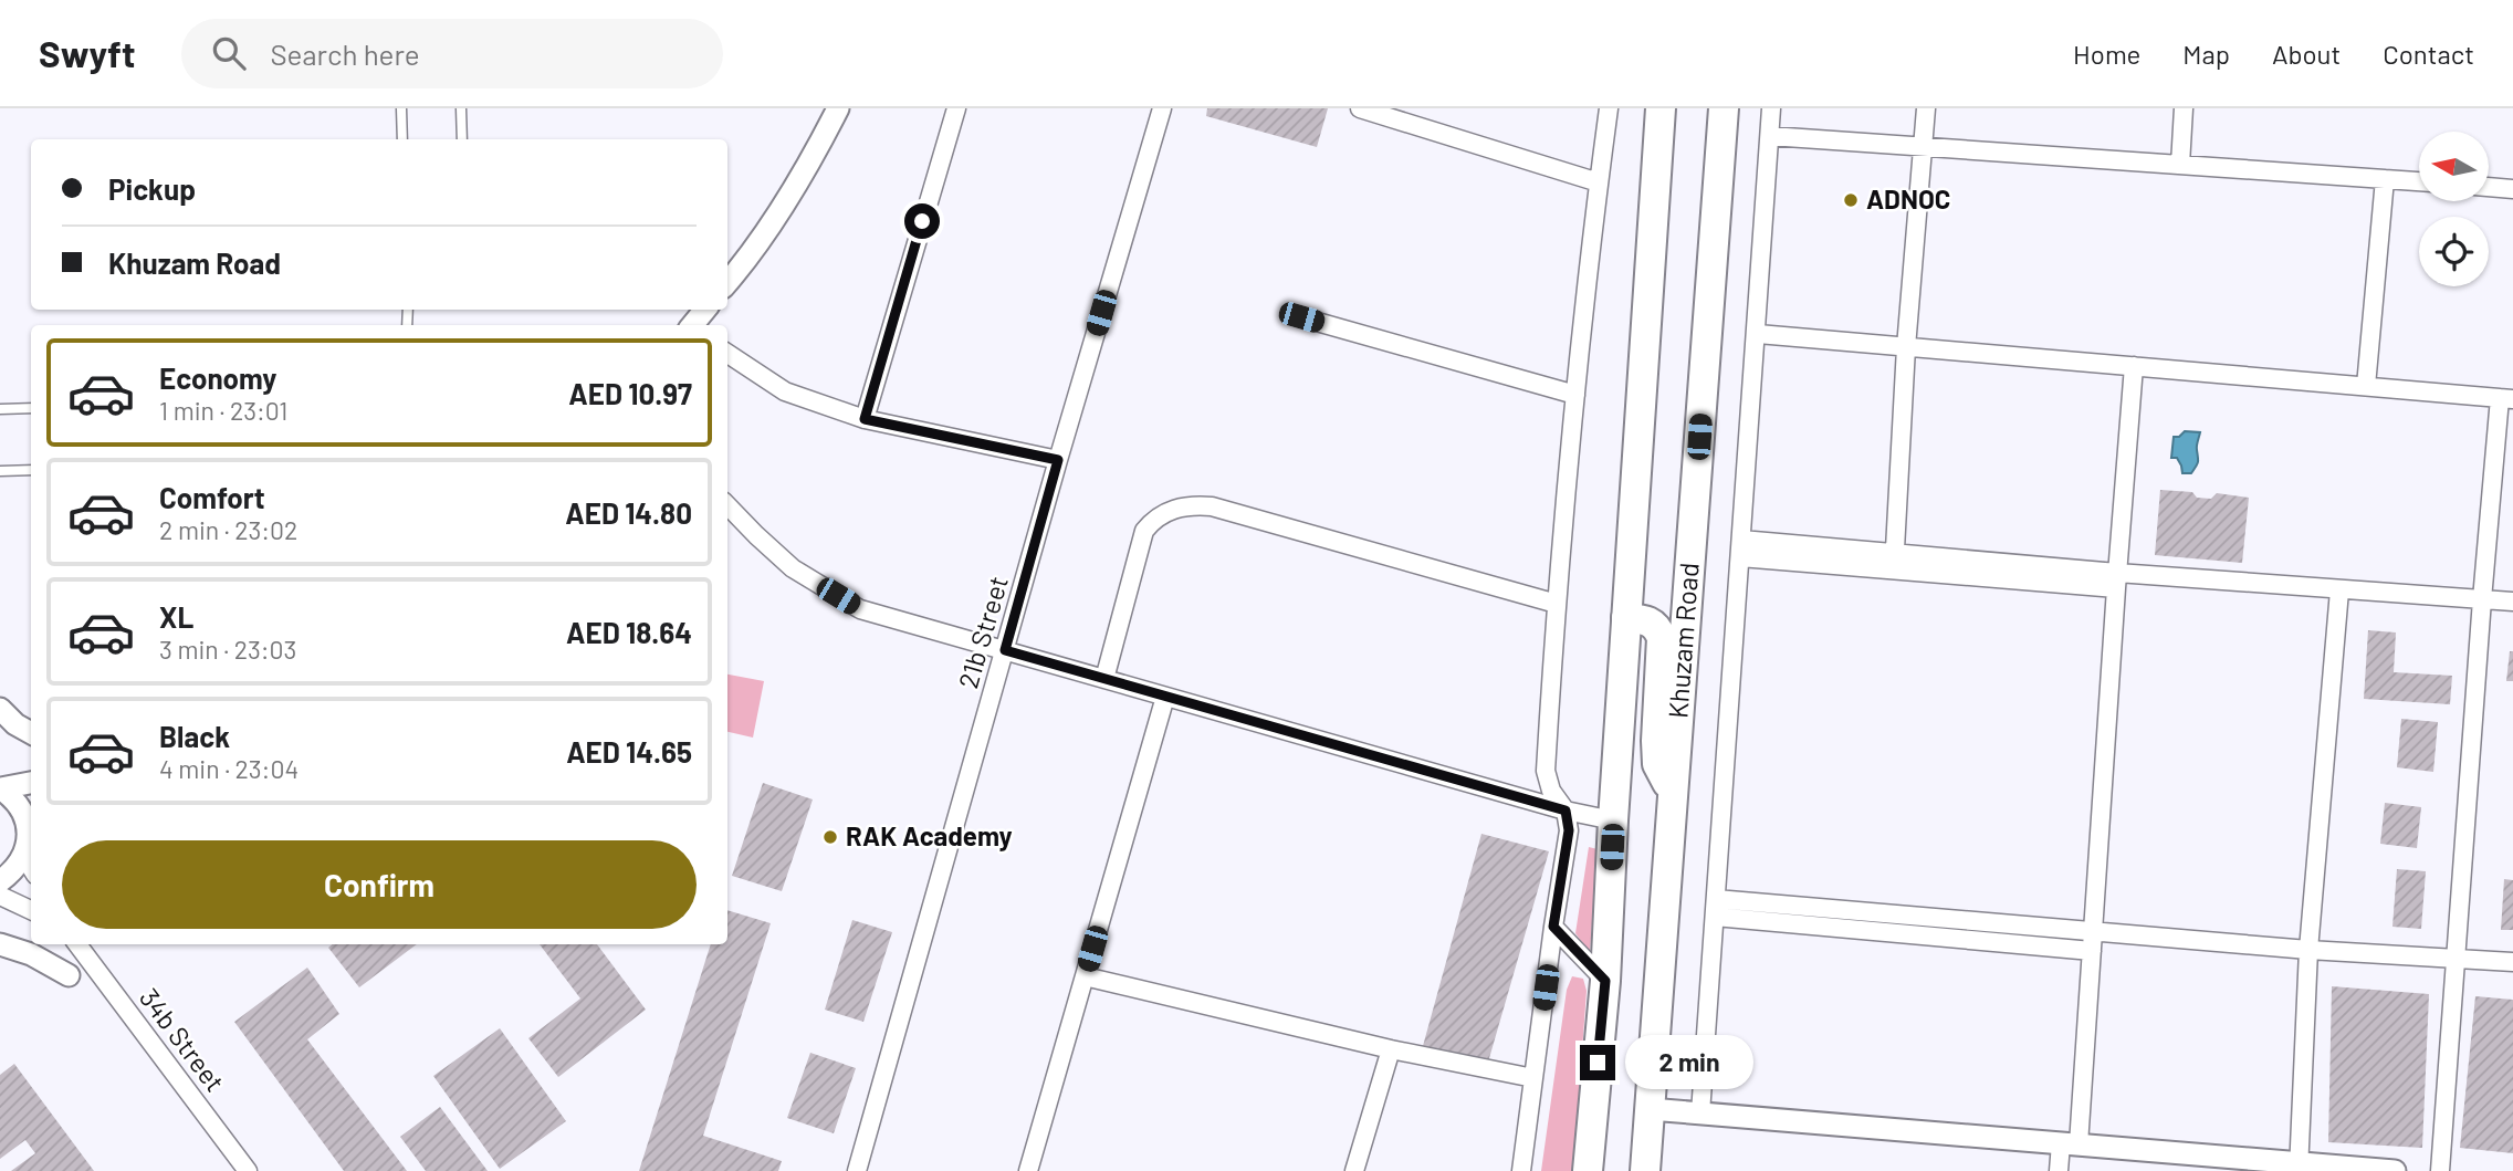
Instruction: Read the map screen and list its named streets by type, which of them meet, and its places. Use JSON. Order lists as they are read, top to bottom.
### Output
{
  "streets": {
    "main road": ["Khuzam Road"],
    "street": ["21b Street", "34b Street"]
  },
  "places": ["ADNOC", "RAK Academy"],
  "north": "left",
  "page": {
    "header": "Swyft",
    "search": "Search here",
    "nav": [
      "Home",
      "Map",
      "About",
      "Contact"
    ],
    "banner": ["Pickup", "Khuzam Road"],
    "list": [
      {
        "name": "Economy",
        "note": "1 min · 23:01",
        "value": "AED 10.97"
      },
      {
        "name": "Comfort",
        "note": "2 min · 23:02",
        "value": "AED 14.80"
      },
      {
        "name": "XL",
        "note": "3 min · 23:03",
        "value": "AED 18.64"
      },
      {
        "name": "Black",
        "note": "4 min · 23:04",
        "value": "AED 14.65"
      }
    ],
    "buttons": "Confirm",
    "bubble": "2 min"
  }
}
